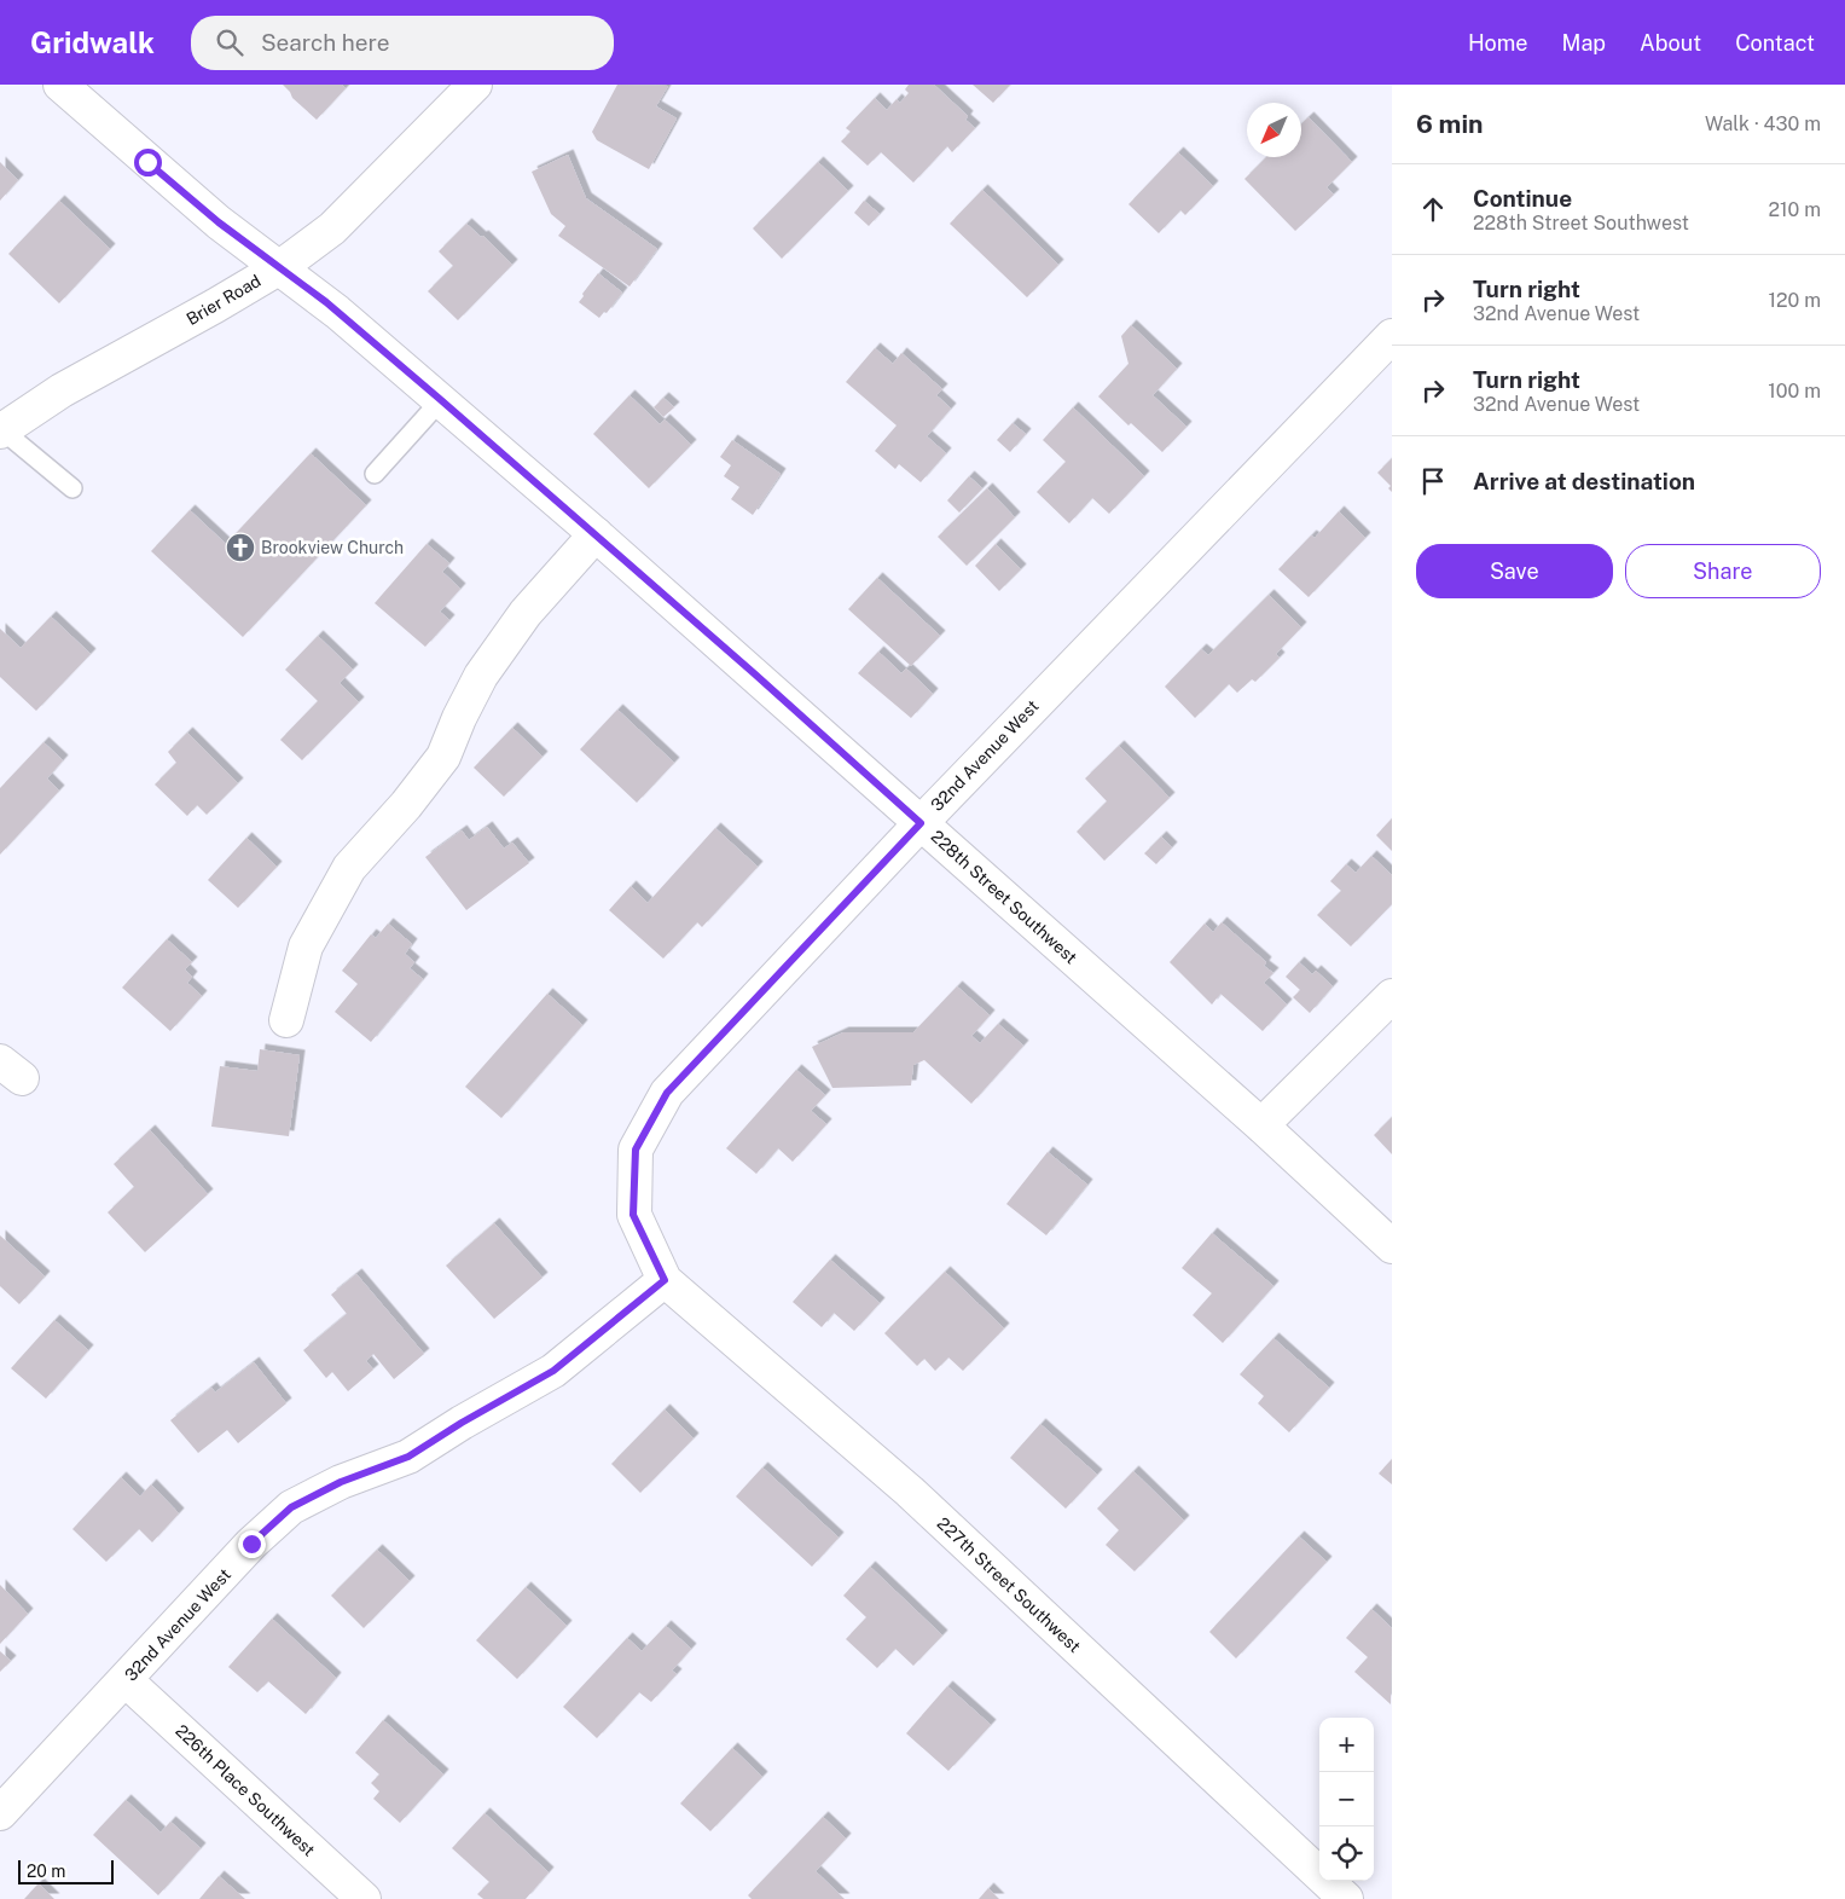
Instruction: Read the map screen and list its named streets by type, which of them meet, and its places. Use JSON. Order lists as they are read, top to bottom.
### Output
{
  "streets": {
    "street": [
      "Brier Road",
      "32nd Avenue West",
      "228th Street Southwest",
      "227th Street Southwest",
      "226th Place Southwest"
    ]
  },
  "crossings": [
    ["Brier Road", "228th Street Southwest"],
    ["32nd Avenue West", "228th Street Southwest"],
    ["32nd Avenue West", "227th Street Southwest"],
    ["32nd Avenue West", "226th Place Southwest"]
  ],
  "places": {
    "church": ["Brookview Church"]
  },
  "scale_bar": "20 m",
  "north": "bottom left",
  "page": {
    "header": "Gridwalk",
    "search": "Search here",
    "nav": [
      "Home",
      "Map",
      "About",
      "Contact"
    ],
    "heading": ["6 min", "Walk · 430 m"],
    "list": [
      ["Continue", "228th Street Southwest", "210 m"],
      ["Turn right", "32nd Avenue West", "120 m"],
      ["Turn right", "32nd Avenue West", "100 m"],
      "Arrive at destination"
    ],
    "buttons": ["Save", "Share"],
    "map_buttons": ["+", "−"],
    "scale": "20 m"
  }
}
